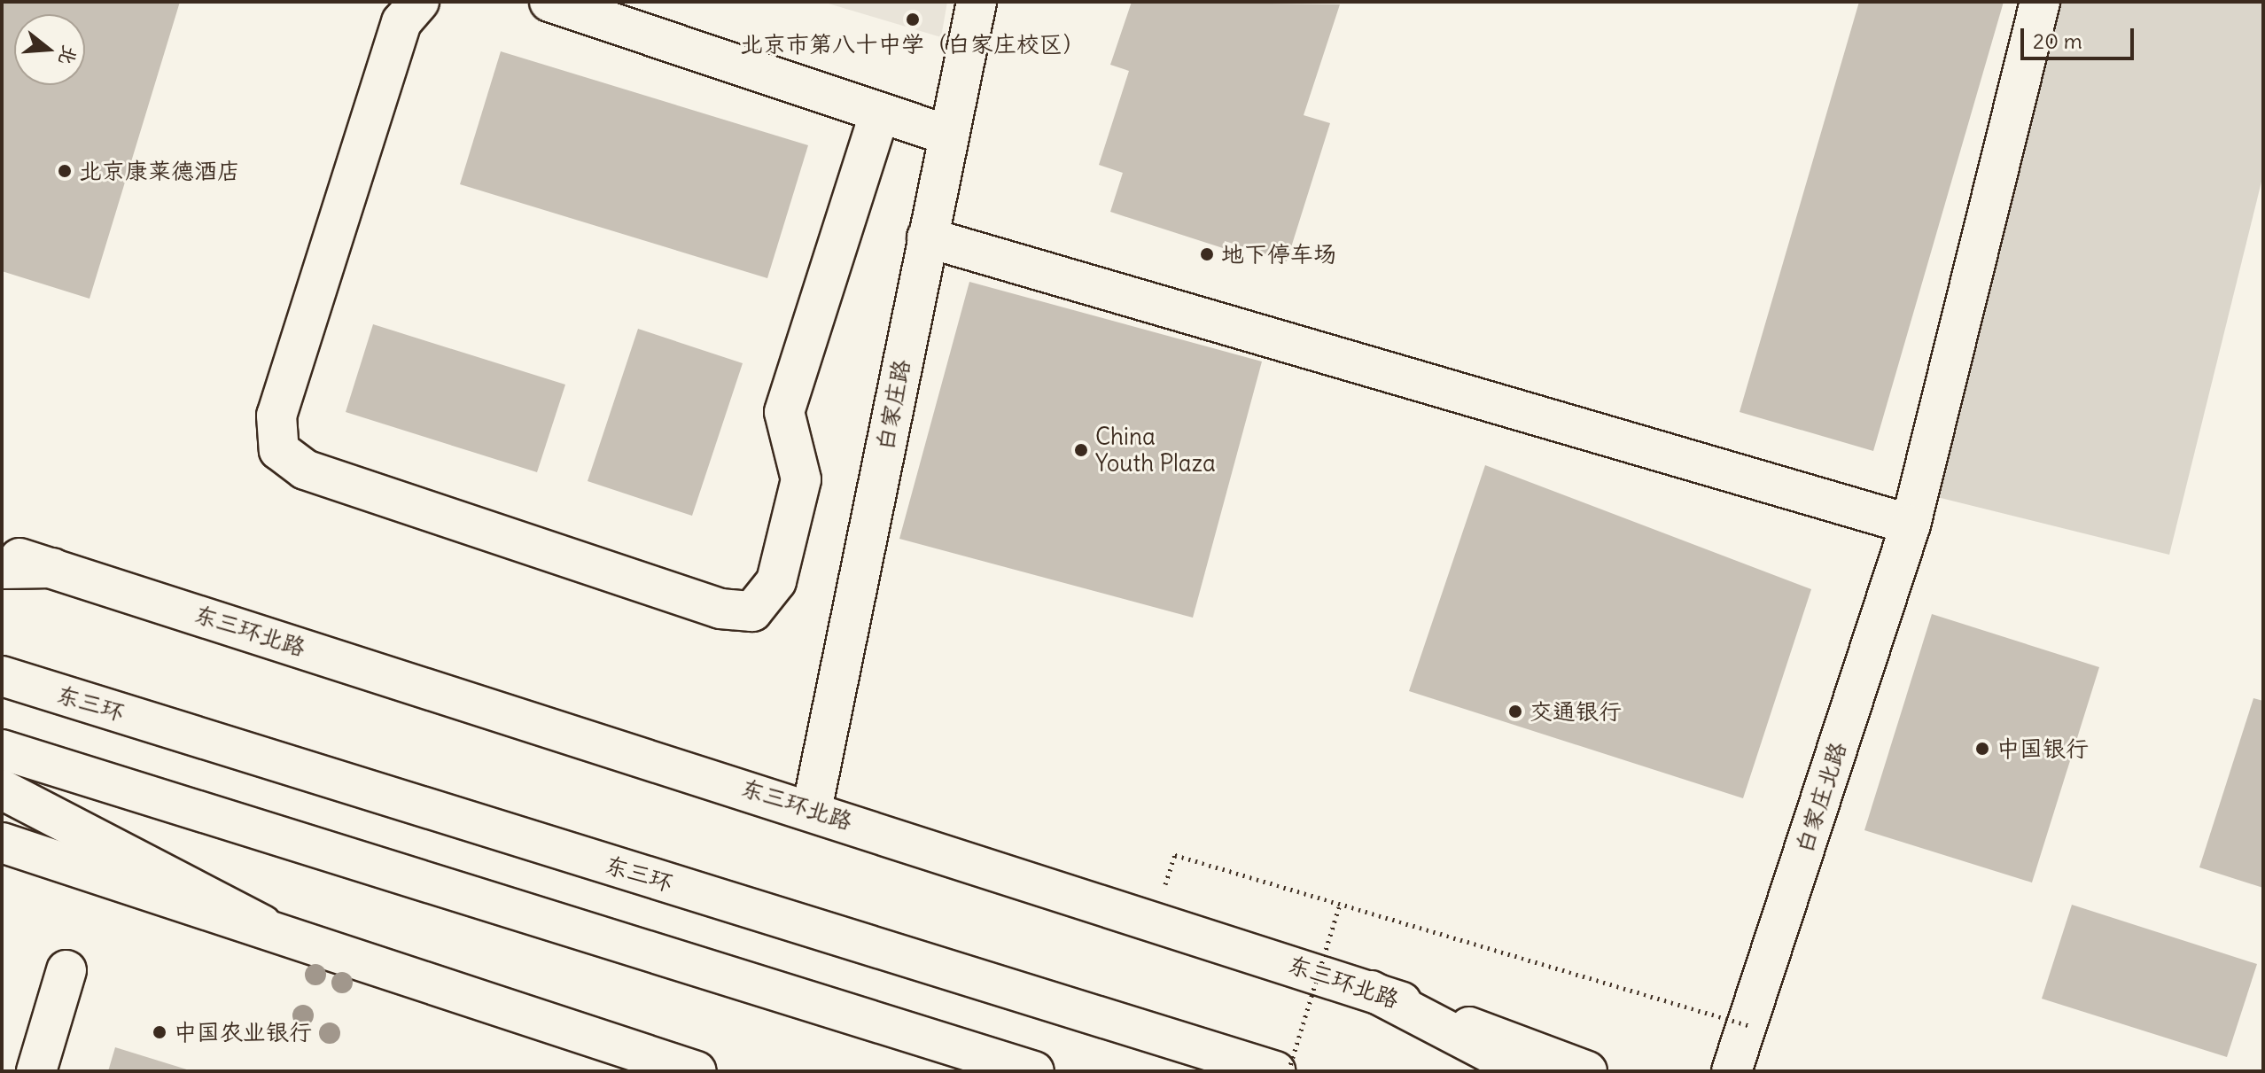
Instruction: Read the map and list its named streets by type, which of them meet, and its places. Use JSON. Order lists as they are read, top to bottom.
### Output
{
  "streets": {
    "main road": [
      "白家庄路",
      "东三环北路",
      "东三环",
      "白家庄北路"
    ]
  },
  "crossings": [
    ["白家庄路", "东三环北路"]
  ],
  "places": [
    "北京市第八十中学（白家庄校区）",
    "北京康莱德酒店",
    "地下停车场",
    "China Youth Plaza",
    "交通银行",
    "中国银行",
    "中国农业银行"
  ],
  "scale_bar": "20 m",
  "north": "right"
}
